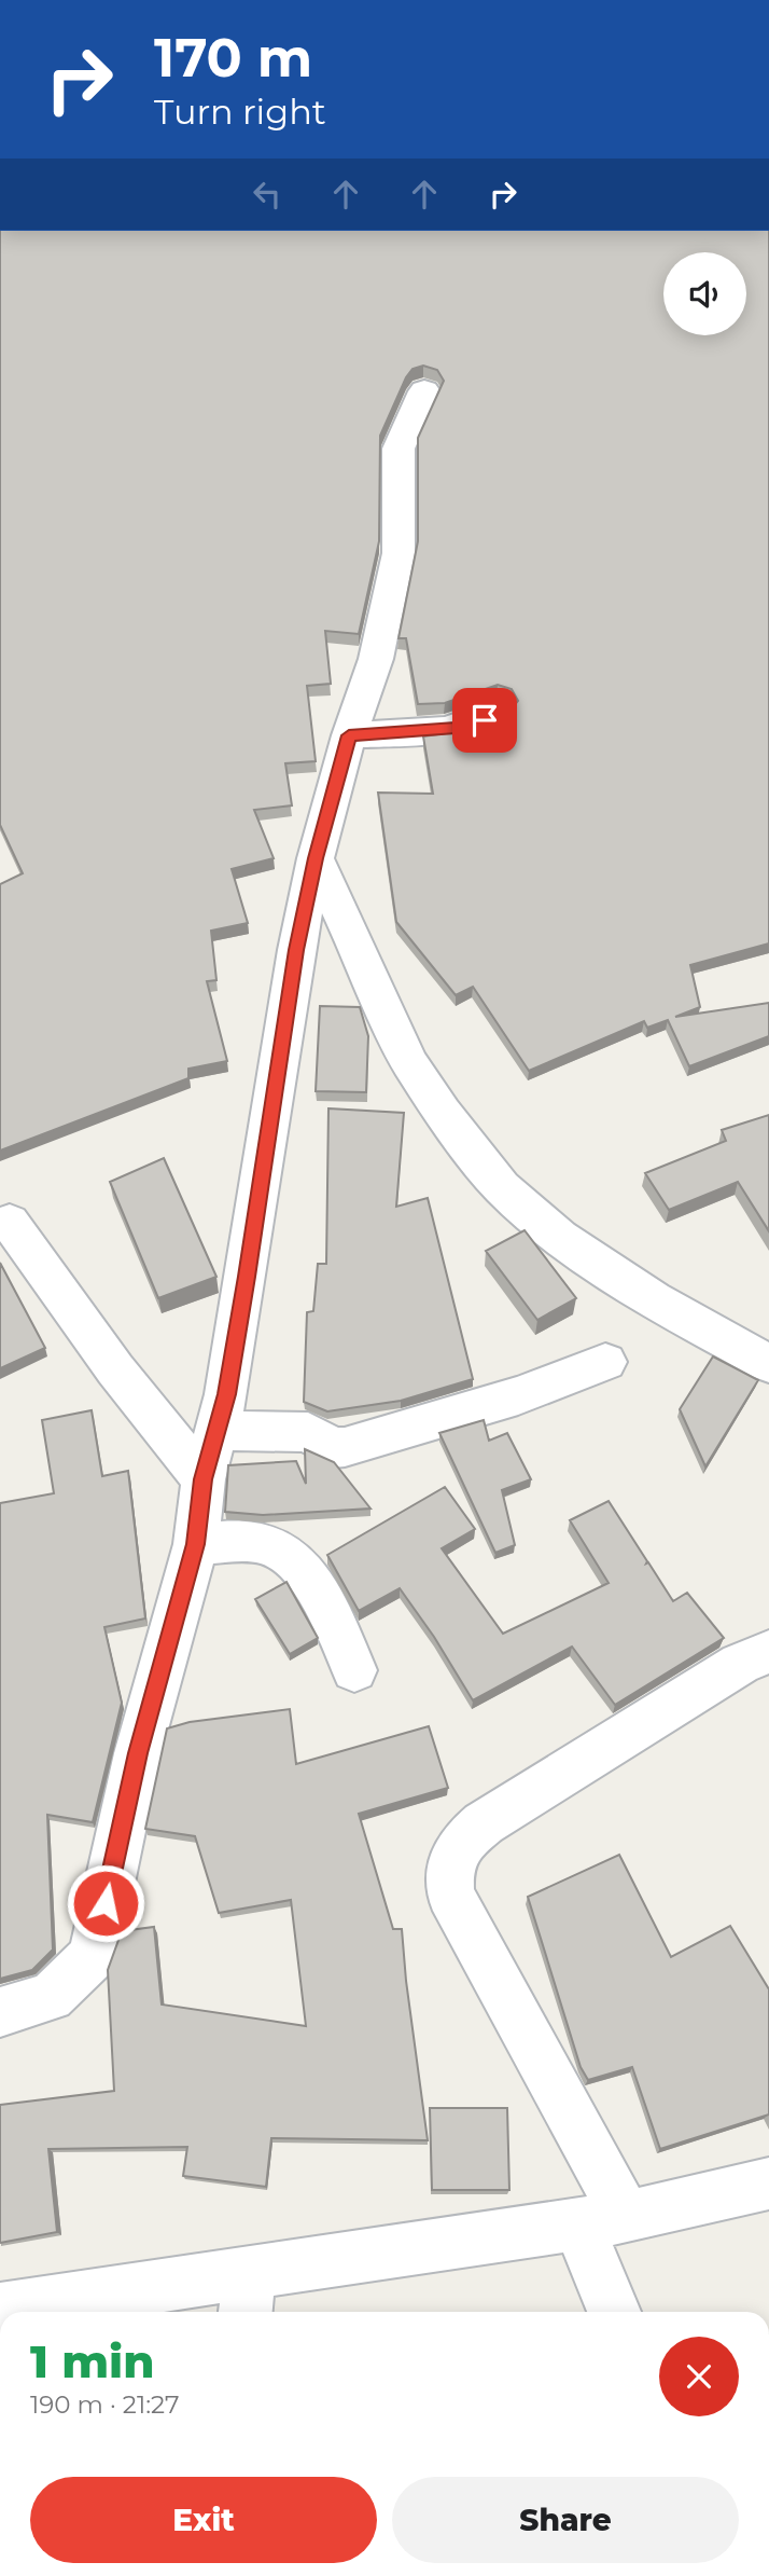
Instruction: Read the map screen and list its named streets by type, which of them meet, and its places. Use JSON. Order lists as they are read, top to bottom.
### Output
{
  "page": {
    "turn": ["170 m", "Turn right"],
    "heading": ["1 min", "190 m · 21:27"],
    "buttons": ["Exit", "Share"]
  }
}
